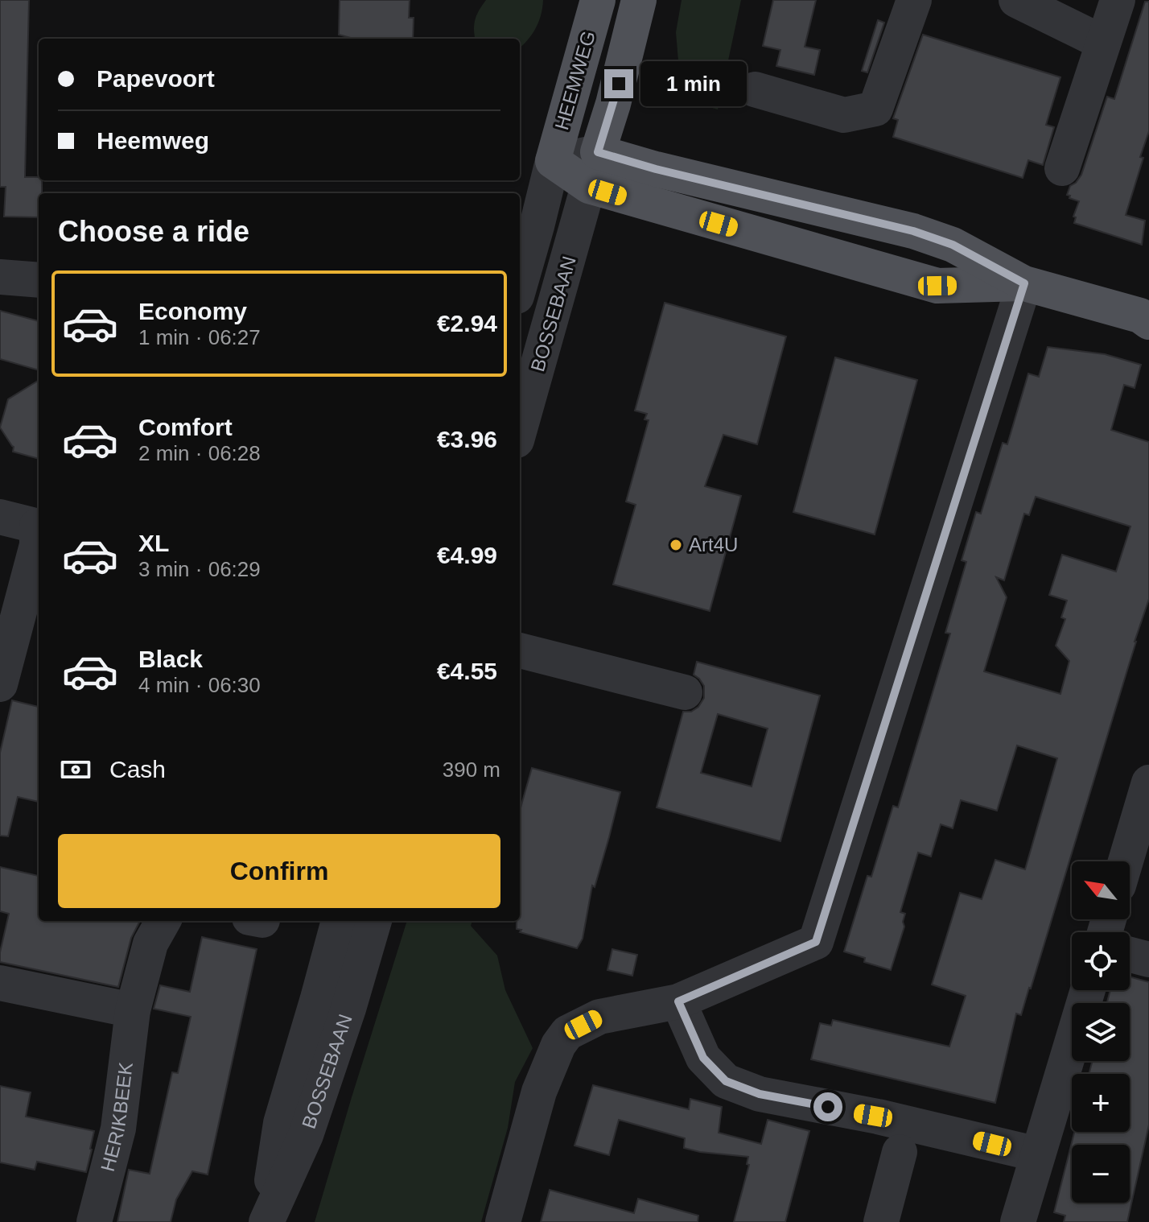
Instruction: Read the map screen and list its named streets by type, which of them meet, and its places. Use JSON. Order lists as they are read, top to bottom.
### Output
{
  "streets": {
    "main road": ["HEEMWEG"],
    "street": ["BOSSEBAAN", "HERIKBEEK"]
  },
  "crossings": [
    ["HEEMWEG", "BOSSEBAAN"]
  ],
  "places": ["Art4U"],
  "north": "top left",
  "page": {
    "banner": ["Papevoort", "Heemweg"],
    "bubble": "1 min",
    "heading": "Choose a ride",
    "list": [
      {
        "name": "Economy",
        "note": "1 min · 06:27",
        "value": "€2.94"
      },
      {
        "name": "Comfort",
        "note": "2 min · 06:28",
        "value": "€3.96"
      },
      {
        "name": "XL",
        "note": "3 min · 06:29",
        "value": "€4.99"
      },
      {
        "name": "Black",
        "note": "4 min · 06:30",
        "value": "€4.55"
      }
    ],
    "pay": ["Cash", "390 m"],
    "buttons": "Confirm",
    "map_buttons": ["+", "−"]
  }
}
